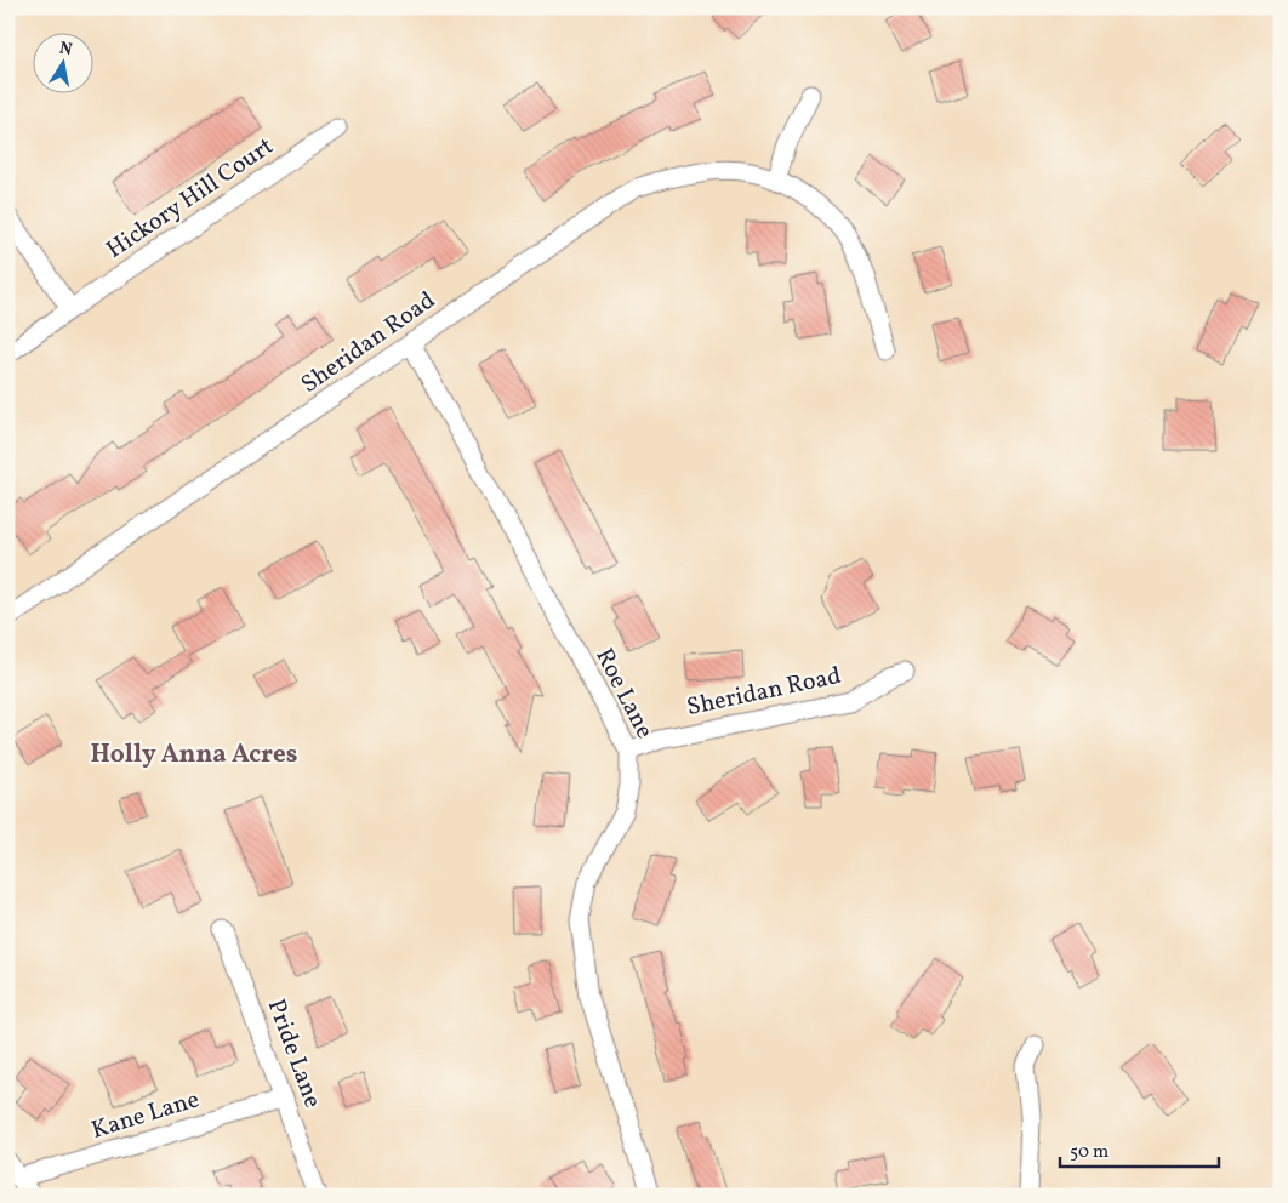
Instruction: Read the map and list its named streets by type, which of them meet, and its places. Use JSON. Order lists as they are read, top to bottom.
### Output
{
  "streets": {
    "street": [
      "Hickory Hill Court",
      "Sheridan Road",
      "Roe Lane",
      "Pride Lane",
      "Kane Lane"
    ]
  },
  "crossings": [
    ["Sheridan Road", "Roe Lane"],
    ["Pride Lane", "Kane Lane"]
  ],
  "districts": ["Holly Anna Acres"],
  "scale_bar": "50 m",
  "north": "top"
}
